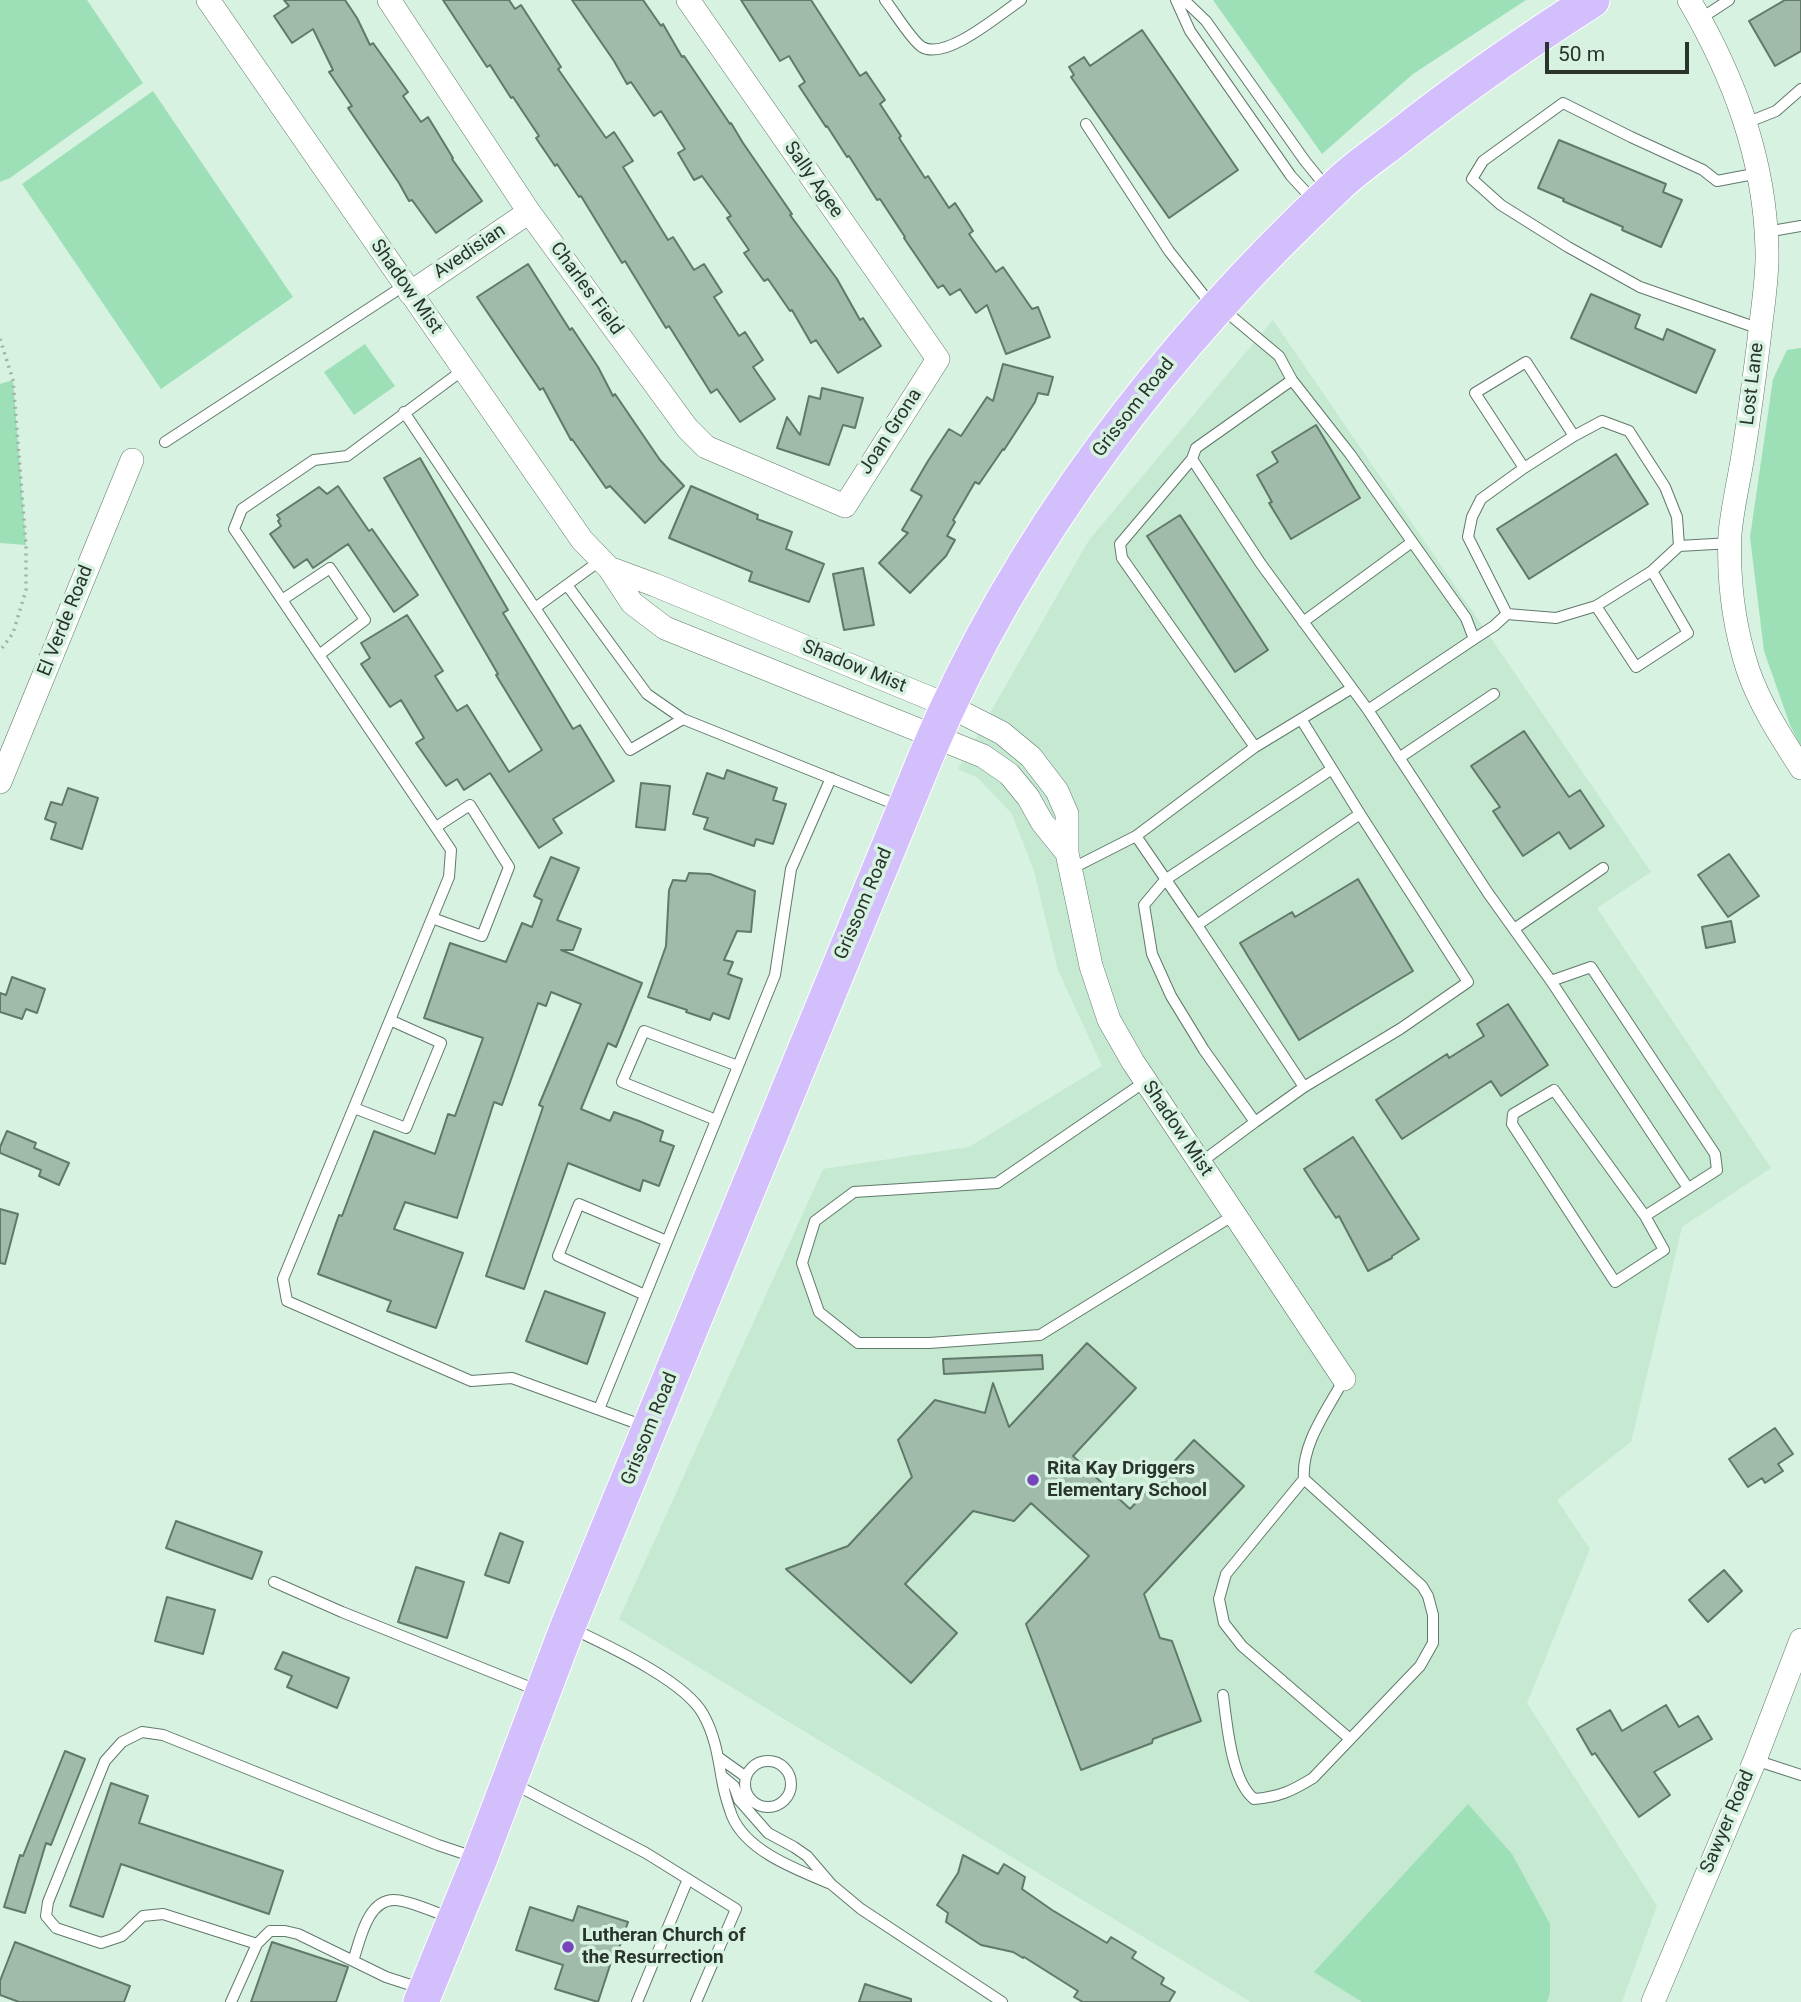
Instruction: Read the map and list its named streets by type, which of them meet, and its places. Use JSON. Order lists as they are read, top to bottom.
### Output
{
  "streets": {
    "main road": ["Grissom Road"],
    "street": [
      "Sally Agee",
      "Avedisian",
      "Shadow Mist",
      "Charles Field",
      "Lost Lane",
      "Joan Grona",
      "El Verde Road",
      "Sawyer Road"
    ]
  },
  "crossings": [
    ["Sally Agee", "Joan Grona"],
    ["Avedisian", "Shadow Mist"],
    ["Avedisian", "Charles Field"],
    ["Shadow Mist", "Grissom Road"],
    ["Charles Field", "Joan Grona"]
  ],
  "places": ["Rita Kay Driggers Elementary School", "Lutheran Church of the Resurrection"],
  "scale_bar": "50 m"
}
